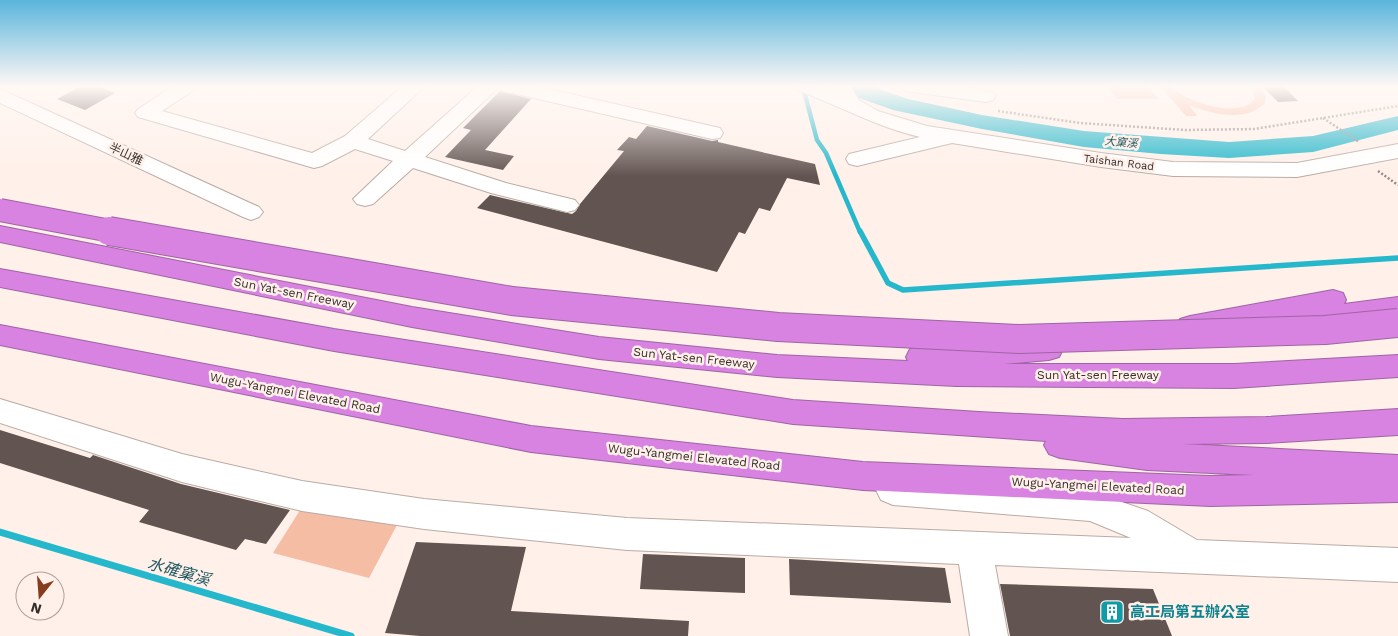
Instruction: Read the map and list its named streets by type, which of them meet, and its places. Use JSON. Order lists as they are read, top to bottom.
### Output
{
  "streets": {
    "highway": ["Sun Yat-sen Freeway", "Wugu-Yangmei Elevated Road"],
    "street": ["半山雅", "Taishan Road"]
  },
  "water": ["大窠溪", "水確窠溪"],
  "places": {
    "building": ["高工局第五辦公室"]
  },
  "north": "bottom"
}
